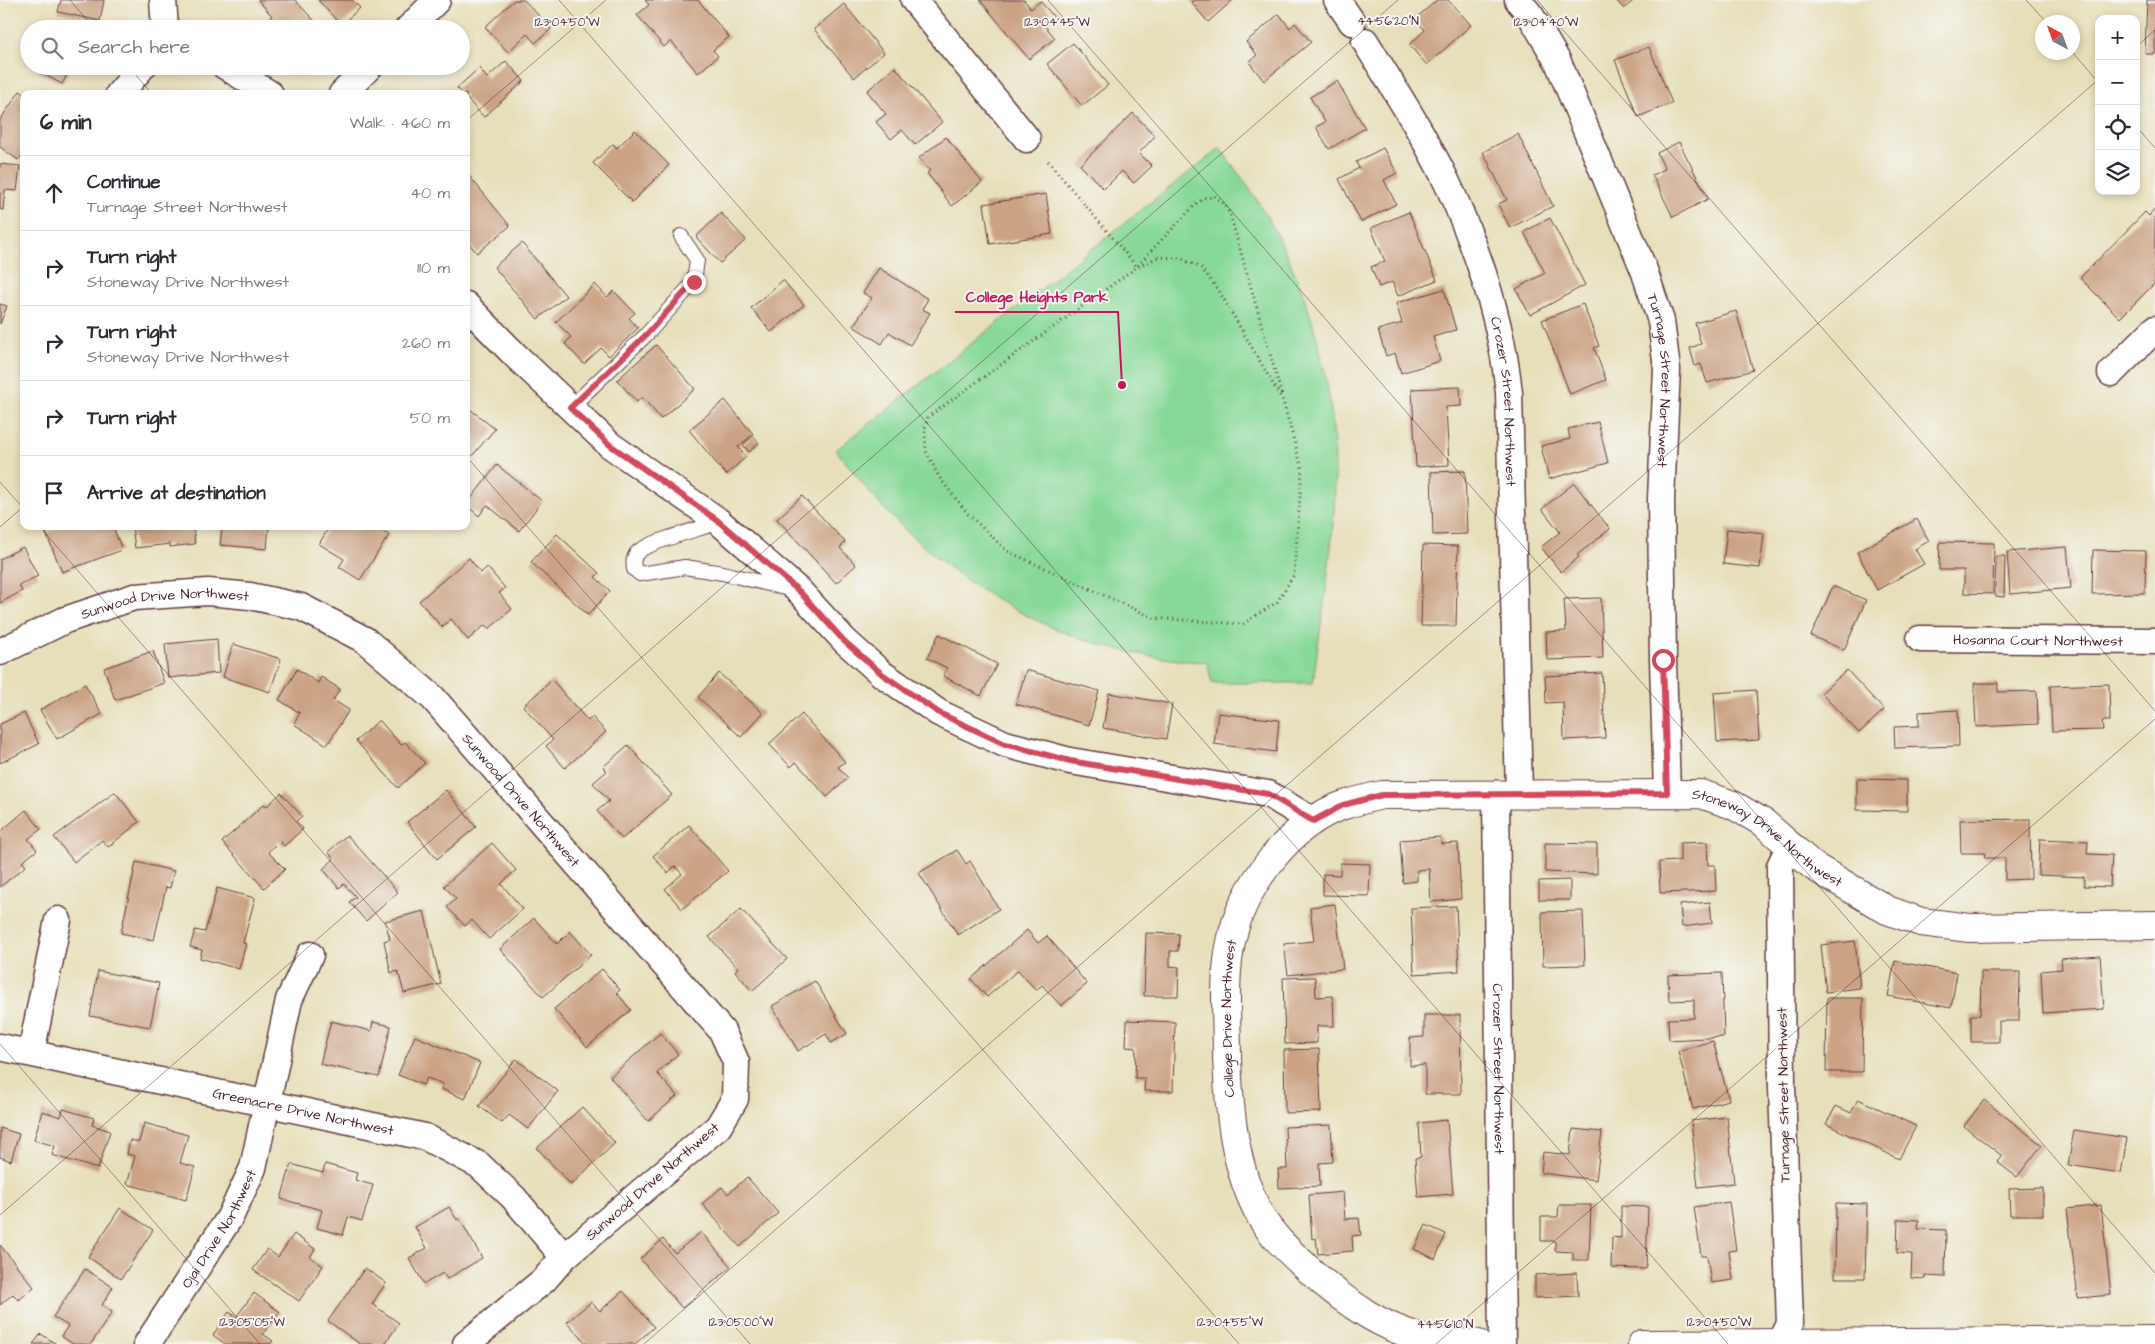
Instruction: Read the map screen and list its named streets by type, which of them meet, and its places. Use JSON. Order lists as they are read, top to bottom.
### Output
{
  "streets": {
    "street": [
      "Turnage Street Northwest",
      "Crozer Street Northwest",
      "Sunwood Drive Northwest",
      "Hosanna Court Northwest",
      "Stoneway Drive Northwest",
      "College Drive Northwest",
      "Greenacre Drive Northwest",
      "Ojai Drive Northwest"
    ]
  },
  "crossings": [
    ["Turnage Street Northwest", "Stoneway Drive Northwest"],
    ["Crozer Street Northwest", "Stoneway Drive Northwest"],
    ["Sunwood Drive Northwest", "Greenacre Drive Northwest"],
    ["Stoneway Drive Northwest", "College Drive Northwest"],
    ["Greenacre Drive Northwest", "Ojai Drive Northwest"]
  ],
  "places": ["College Heights Park"],
  "north": "top left",
  "page": {
    "map_buttons": ["+", "−"],
    "search": "Search here",
    "heading": ["6 min", "Walk · 460 m"],
    "list": [
      ["Continue", "Turnage Street Northwest", "40 m"],
      ["Turn right", "Stoneway Drive Northwest", "110 m"],
      ["Turn right", "Stoneway Drive Northwest", "260 m"],
      ["Turn right", "50 m"],
      "Arrive at destination"
    ]
  },
  "coordinates": [
    "44°56'20\"N",
    "123°04'50\"W",
    "123°04'45\"W",
    "123°04'40\"W",
    "123°05'05\"W",
    "123°05'00\"W",
    "123°04'55\"W",
    "44°56'10\"N"
  ]
}
